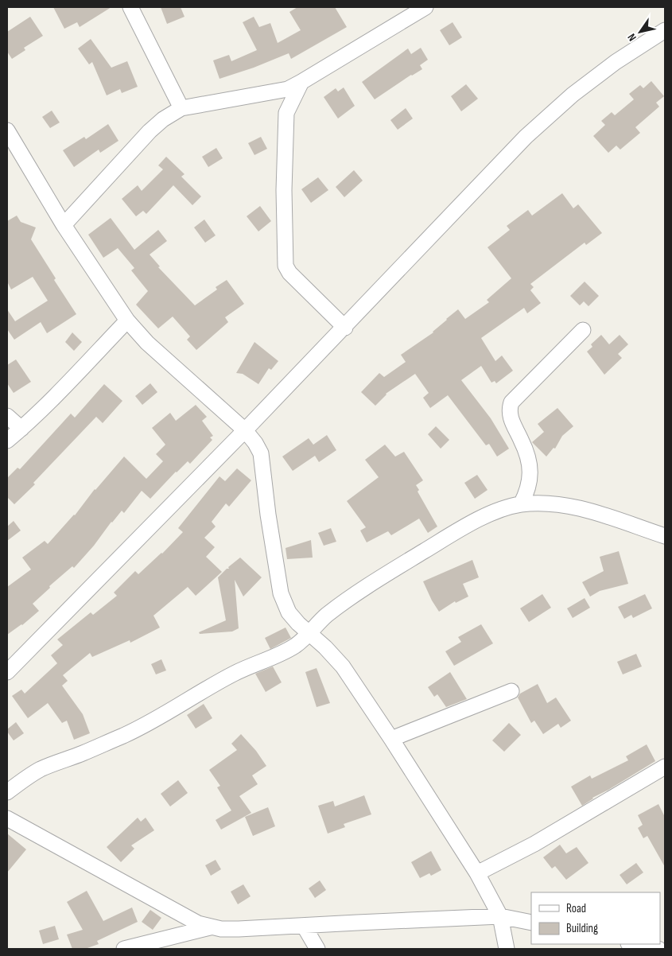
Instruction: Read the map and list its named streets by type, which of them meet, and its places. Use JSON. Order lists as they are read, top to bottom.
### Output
{
  "legend": ["Road", "Building"],
  "north": "bottom left"
}
